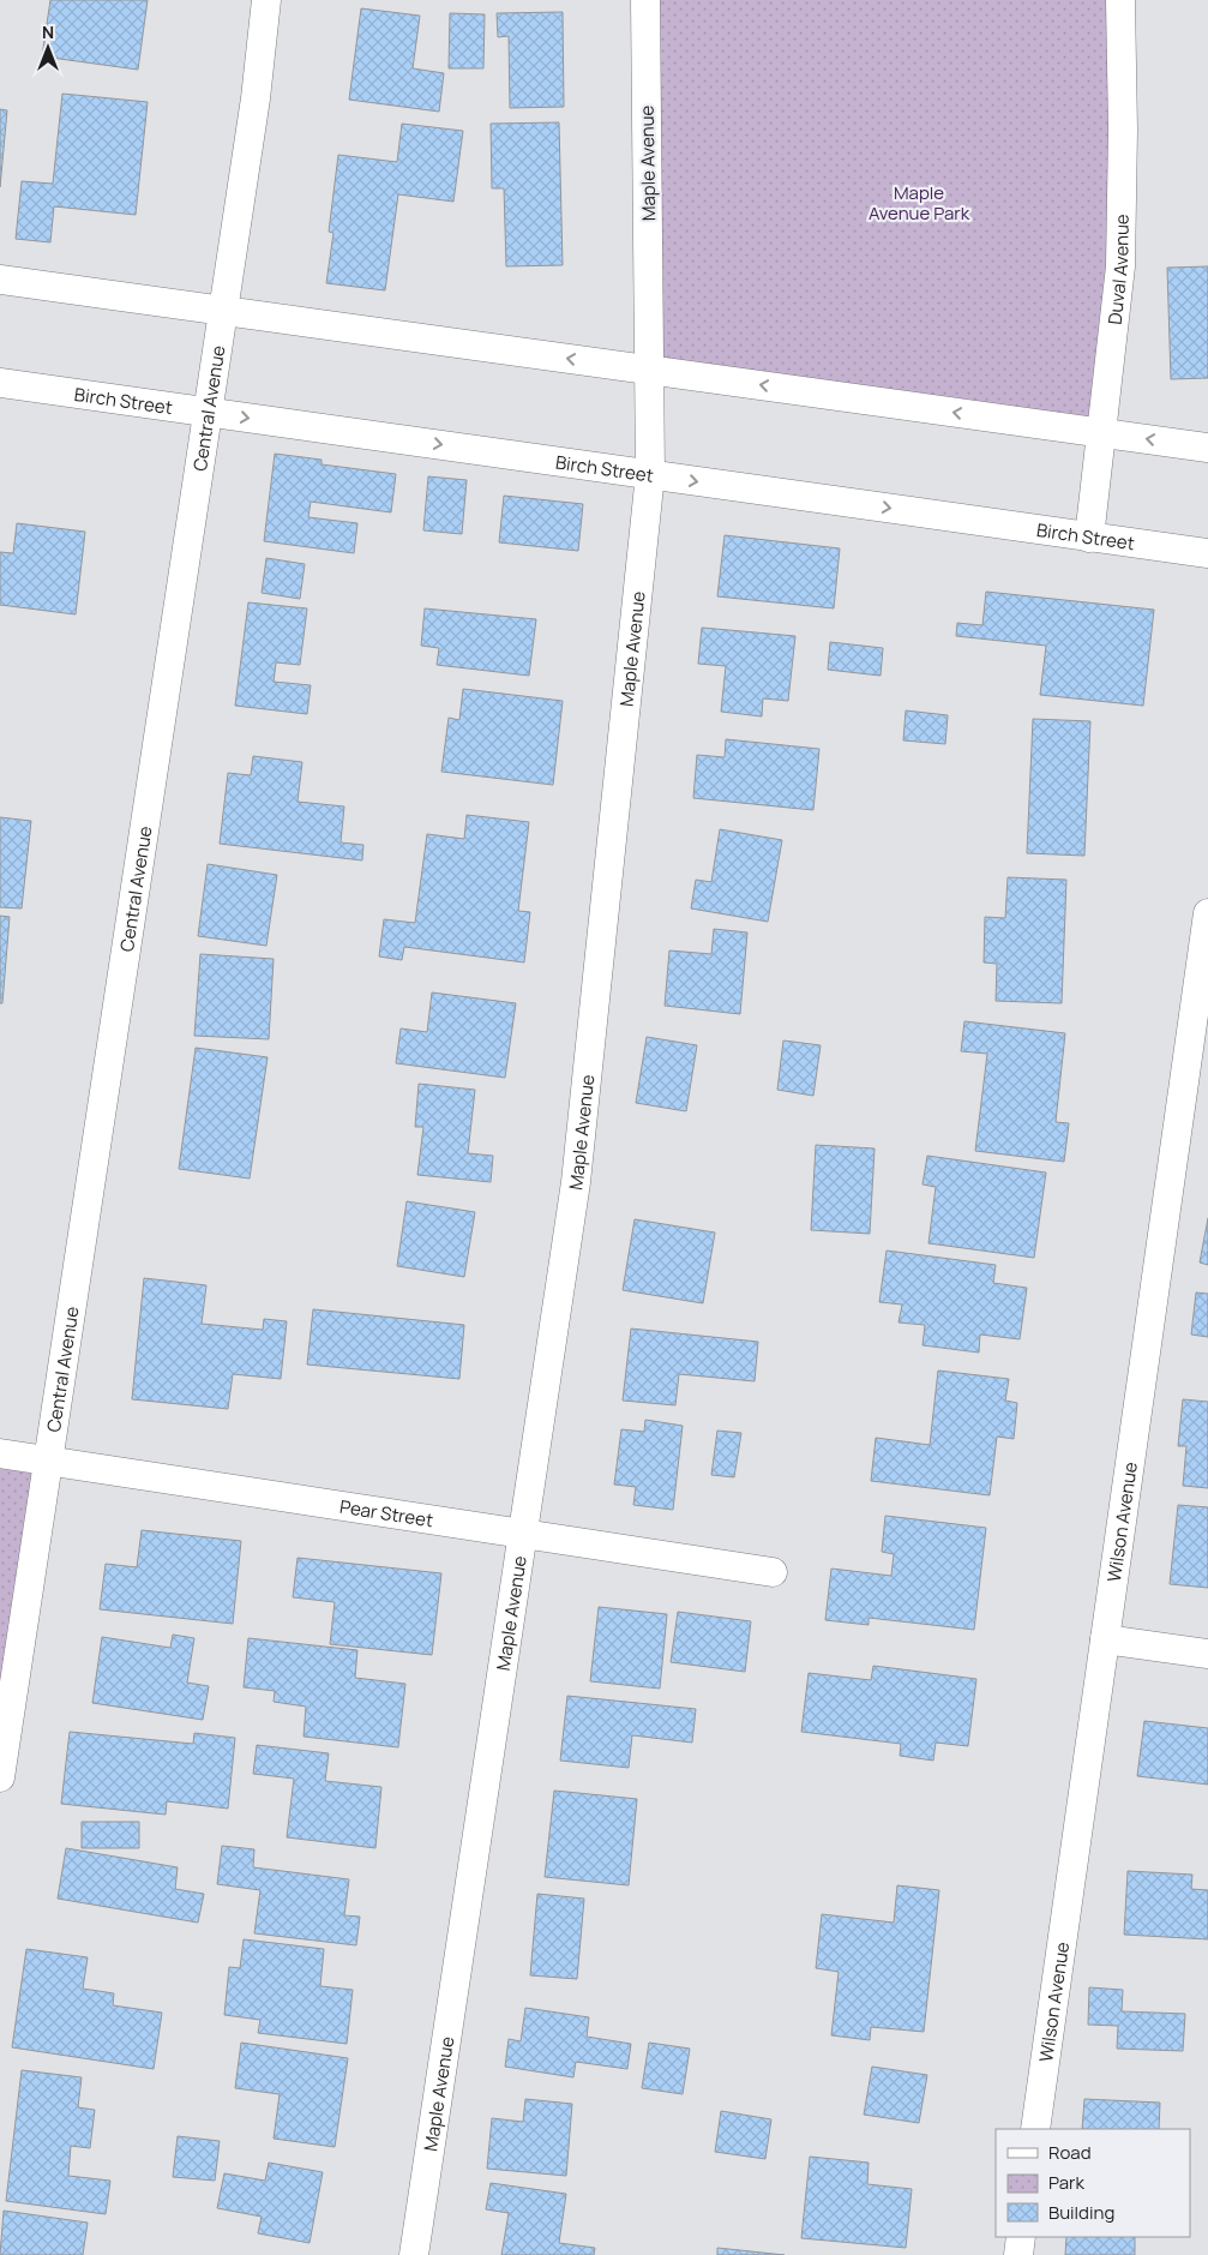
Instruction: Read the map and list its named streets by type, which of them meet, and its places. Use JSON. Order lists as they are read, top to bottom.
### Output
{
  "streets": {
    "street": [
      "Maple Avenue",
      "Duval Avenue",
      "Birch Street",
      "Central Avenue",
      "Pear Street",
      "Wilson Avenue"
    ]
  },
  "crossings": [
    ["Maple Avenue", "Birch Street"],
    ["Maple Avenue", "Pear Street"],
    ["Duval Avenue", "Birch Street"],
    ["Birch Street", "Central Avenue"],
    ["Central Avenue", "Pear Street"]
  ],
  "parks": ["Maple Avenue Park"],
  "legend": ["Road", "Park", "Building"],
  "north": "top"
}
